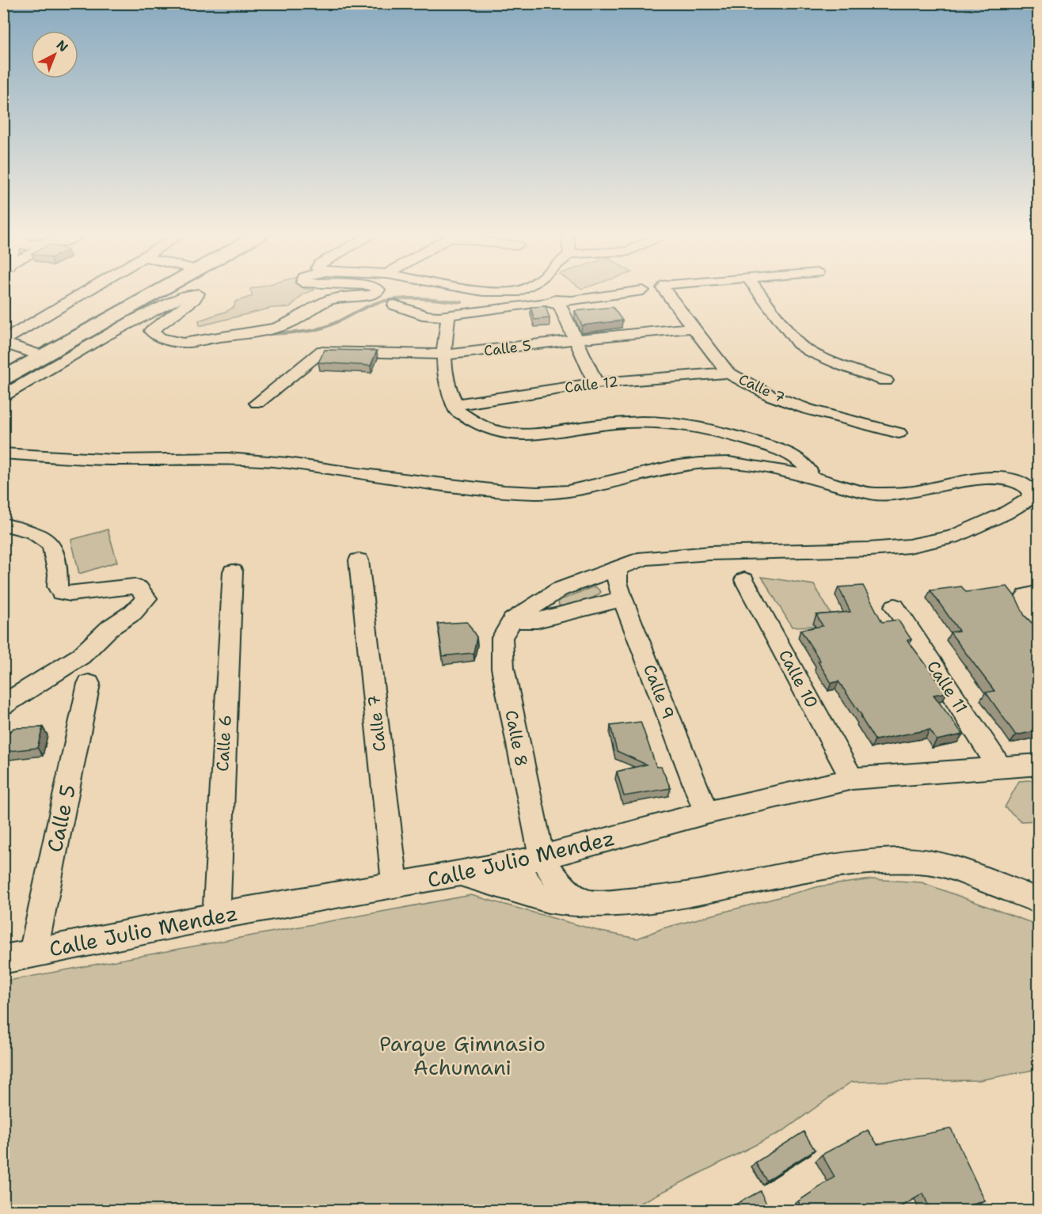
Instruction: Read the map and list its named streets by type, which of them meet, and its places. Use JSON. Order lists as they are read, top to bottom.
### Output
{
  "streets": {
    "street": [
      "Calle 5",
      "Calle 12",
      "Calle 7",
      "Calle 10",
      "Calle 11",
      "Calle 9",
      "Calle 8",
      "Calle 6",
      "Calle Julio Mendez"
    ]
  },
  "crossings": [
    ["Calle 5", "Calle 7"],
    ["Calle 5", "Calle Julio Mendez"],
    ["Calle 12", "Calle 7"],
    ["Calle 7", "Calle Julio Mendez"],
    ["Calle 10", "Calle Julio Mendez"],
    ["Calle 11", "Calle Julio Mendez"],
    ["Calle 9", "Calle Julio Mendez"],
    ["Calle 8", "Calle Julio Mendez"],
    ["Calle 6", "Calle Julio Mendez"]
  ],
  "parks": ["Parque Gimnasio Achumani"],
  "north": "top right"
}
